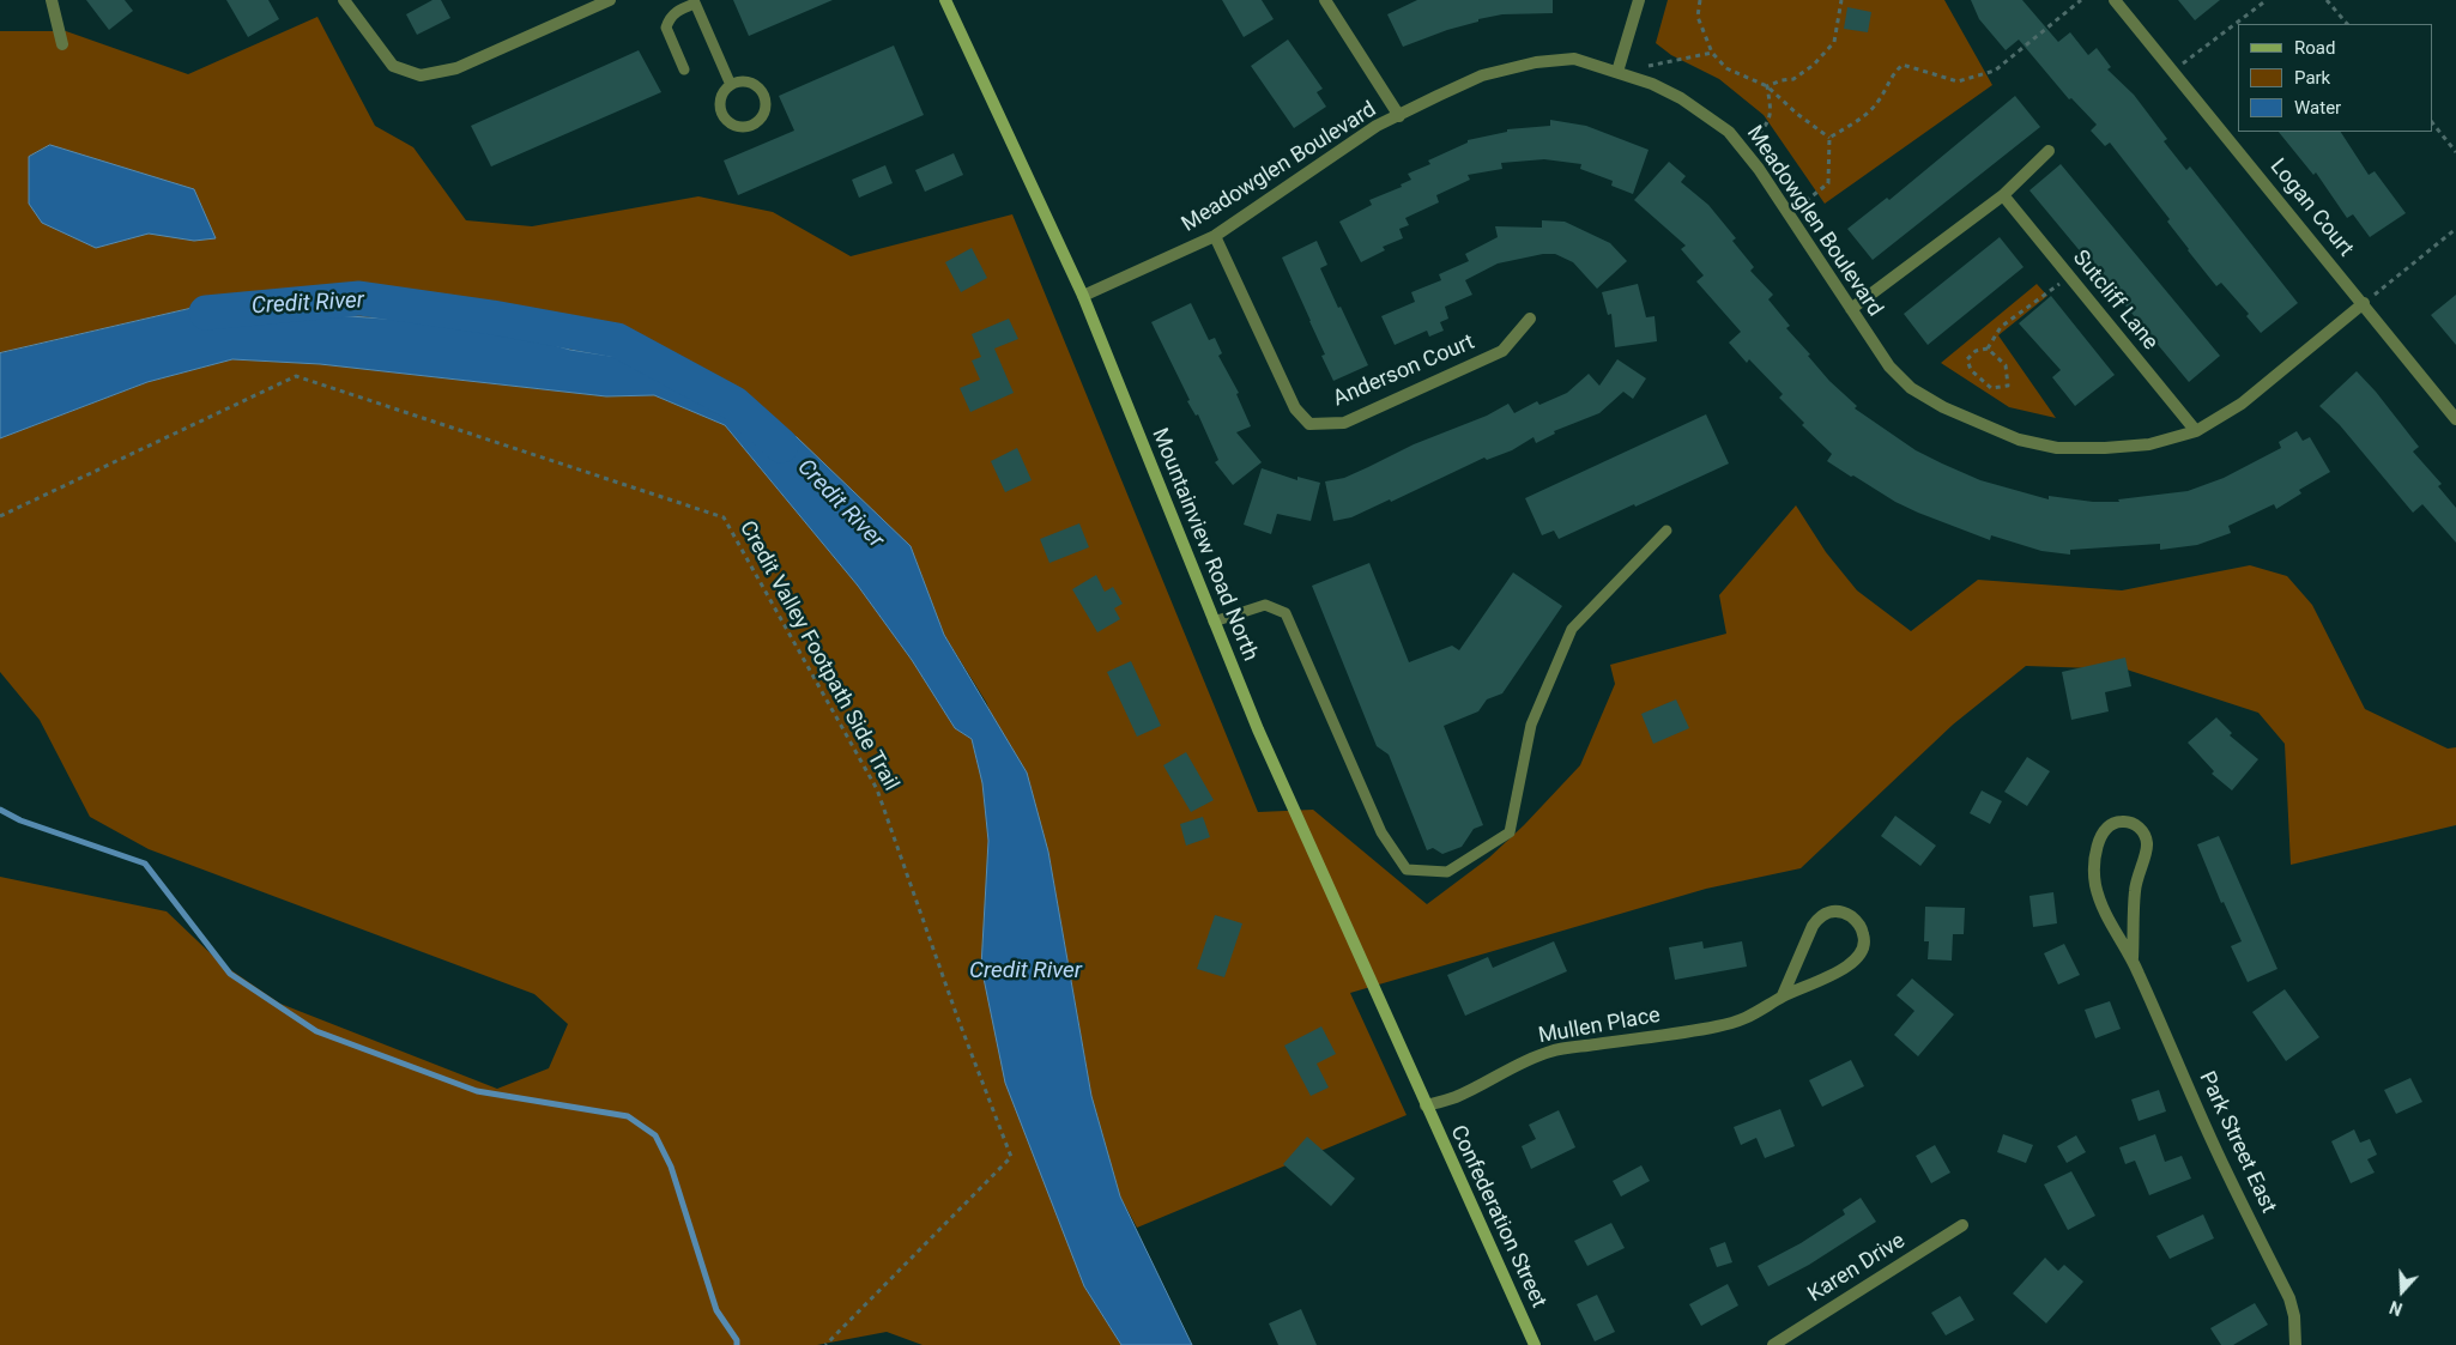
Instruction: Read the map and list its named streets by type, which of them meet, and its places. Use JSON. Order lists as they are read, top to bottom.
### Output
{
  "streets": {
    "main road": ["Mountainview Road North", "Confederation Street"],
    "street": [
      "Meadowglen Boulevard",
      "Logan Court",
      "Sutcliff Lane",
      "Anderson Court",
      "Mullen Place",
      "Park Street East",
      "Karen Drive"
    ],
    "path": ["Credit Valley Footpath Side Trail"]
  },
  "crossings": [
    ["Meadowglen Boulevard", "Logan Court"],
    ["Meadowglen Boulevard", "Sutcliff Lane"],
    ["Meadowglen Boulevard", "Anderson Court"],
    ["Meadowglen Boulevard", "Mountainview Road North"],
    ["Mountainview Road North", "Mullen Place"],
    ["Mountainview Road North", "Confederation Street"],
    ["Mullen Place", "Confederation Street"]
  ],
  "water": ["Credit River"],
  "legend": ["Road", "Park", "Water"],
  "north": "bottom"
}
